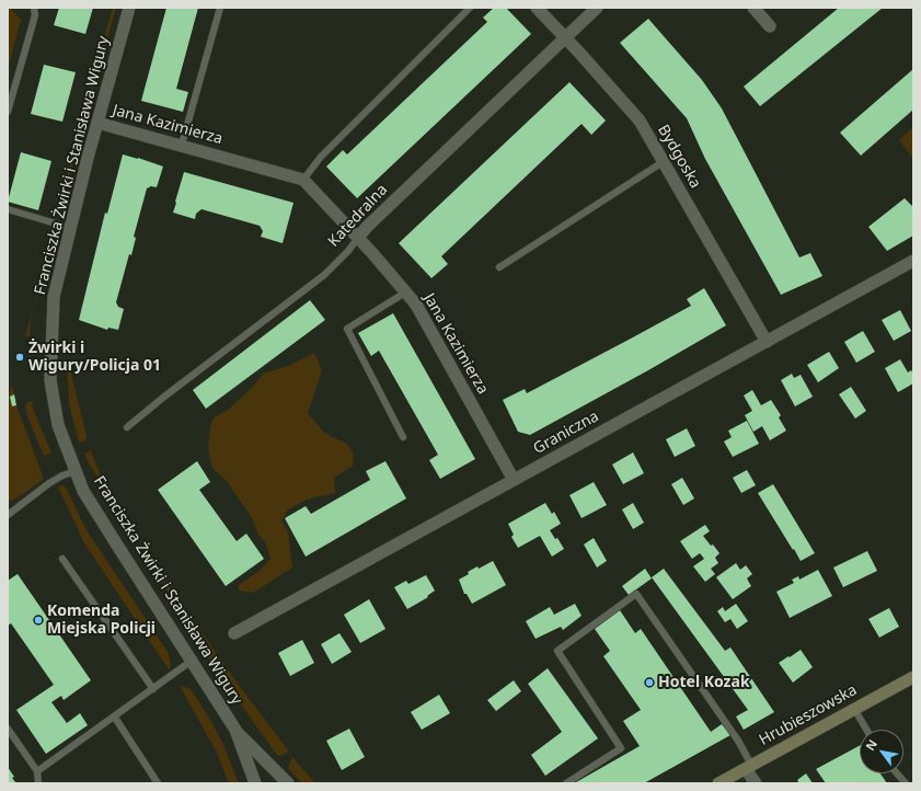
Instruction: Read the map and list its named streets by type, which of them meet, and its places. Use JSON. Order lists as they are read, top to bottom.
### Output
{
  "streets": {
    "main road": ["Hrubieszowska"],
    "street": [
      "Jana Kazimierza",
      "Bydgoska",
      "Franciszka Żwirki i Stanisława Wigury",
      "Katedralna",
      "Graniczna"
    ]
  },
  "crossings": [
    ["Jana Kazimierza", "Franciszka Żwirki i Stanisława Wigury"],
    ["Jana Kazimierza", "Katedralna"],
    ["Jana Kazimierza", "Graniczna"],
    ["Bydgoska", "Katedralna"],
    ["Bydgoska", "Graniczna"]
  ],
  "places": ["Żwirki i Wigury/Policja 01", "Komenda Miejska Policji", "Hotel Kozak"],
  "north": "top left"
}
